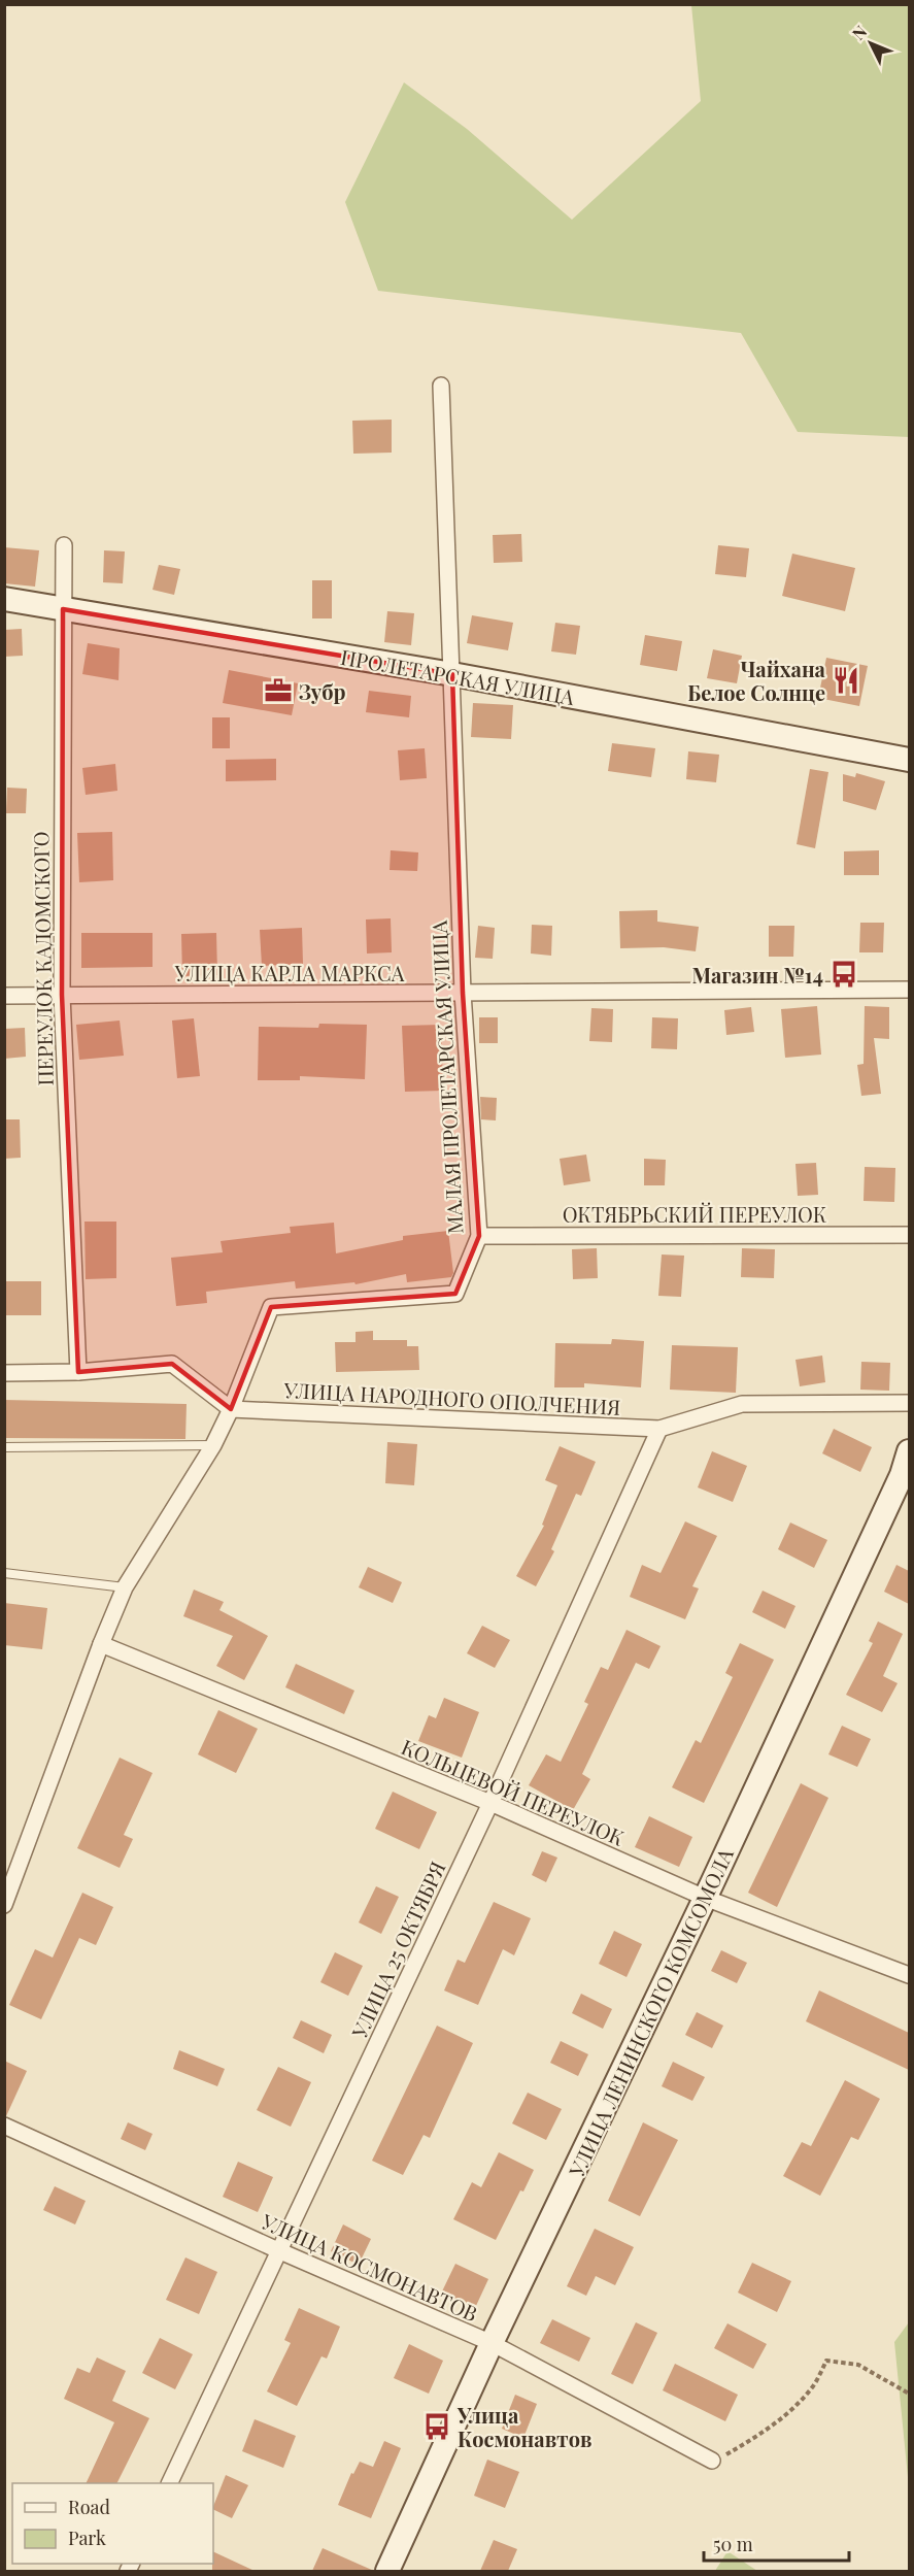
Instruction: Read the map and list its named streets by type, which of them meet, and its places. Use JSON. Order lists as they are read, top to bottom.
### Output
{
  "streets": {
    "main road": ["ПРОЛЕТАРСКАЯ УЛИЦА", "УЛИЦА ЛЕНИНСКОГО КОМСОМОЛА"],
    "street": [
      "ПЕРЕУЛОК КАДОМСКОГО",
      "УЛИЦА КАРЛА МАРКСА",
      "МАЛАЯ ПРОЛЕТАРСКАЯ УЛИЦА",
      "ОКТЯБРЬСКИЙ ПЕРЕУЛОК",
      "УЛИЦА НАРОДНОГО ОПОЛЧЕНИЯ",
      "КОЛЬЦЕВОЙ ПЕРЕУЛОК",
      "УЛИЦА 25 ОКТЯБРЯ",
      "УЛИЦА КОСМОНАВТОВ"
    ]
  },
  "crossings": [
    ["ПРОЛЕТАРСКАЯ УЛИЦА", "ПЕРЕУЛОК КАДОМСКОГО"],
    ["ПРОЛЕТАРСКАЯ УЛИЦА", "МАЛАЯ ПРОЛЕТАРСКАЯ УЛИЦА"],
    ["ПЕРЕУЛОК КАДОМСКОГО", "УЛИЦА КАРЛА МАРКСА"],
    ["УЛИЦА КАРЛА МАРКСА", "МАЛАЯ ПРОЛЕТАРСКАЯ УЛИЦА"],
    ["МАЛАЯ ПРОЛЕТАРСКАЯ УЛИЦА", "ОКТЯБРЬСКИЙ ПЕРЕУЛОК"],
    ["МАЛАЯ ПРОЛЕТАРСКАЯ УЛИЦА", "УЛИЦА НАРОДНОГО ОПОЛЧЕНИЯ"],
    ["МАЛАЯ ПРОЛЕТАРСКАЯ УЛИЦА", "КОЛЬЦЕВОЙ ПЕРЕУЛОК"],
    ["УЛИЦА НАРОДНОГО ОПОЛЧЕНИЯ", "УЛИЦА 25 ОКТЯБРЯ"],
    ["КОЛЬЦЕВОЙ ПЕРЕУЛОК", "УЛИЦА 25 ОКТЯБРЯ"],
    ["КОЛЬЦЕВОЙ ПЕРЕУЛОК", "УЛИЦА ЛЕНИНСКОГО КОМСОМОЛА"],
    ["УЛИЦА 25 ОКТЯБРЯ", "УЛИЦА КОСМОНАВТОВ"],
    ["УЛИЦА ЛЕНИНСКОГО КОМСОМОЛА", "УЛИЦА КОСМОНАВТОВ"]
  ],
  "places": {
    "restaurant": ["Чайхана Белое Солнце"],
    "office": ["Зубр"],
    "bus stop": ["Магазин №14", "Улица Космонавтов"]
  },
  "legend": ["Road", "Park"],
  "scale_bar": "50 m",
  "north": "top left"
}
